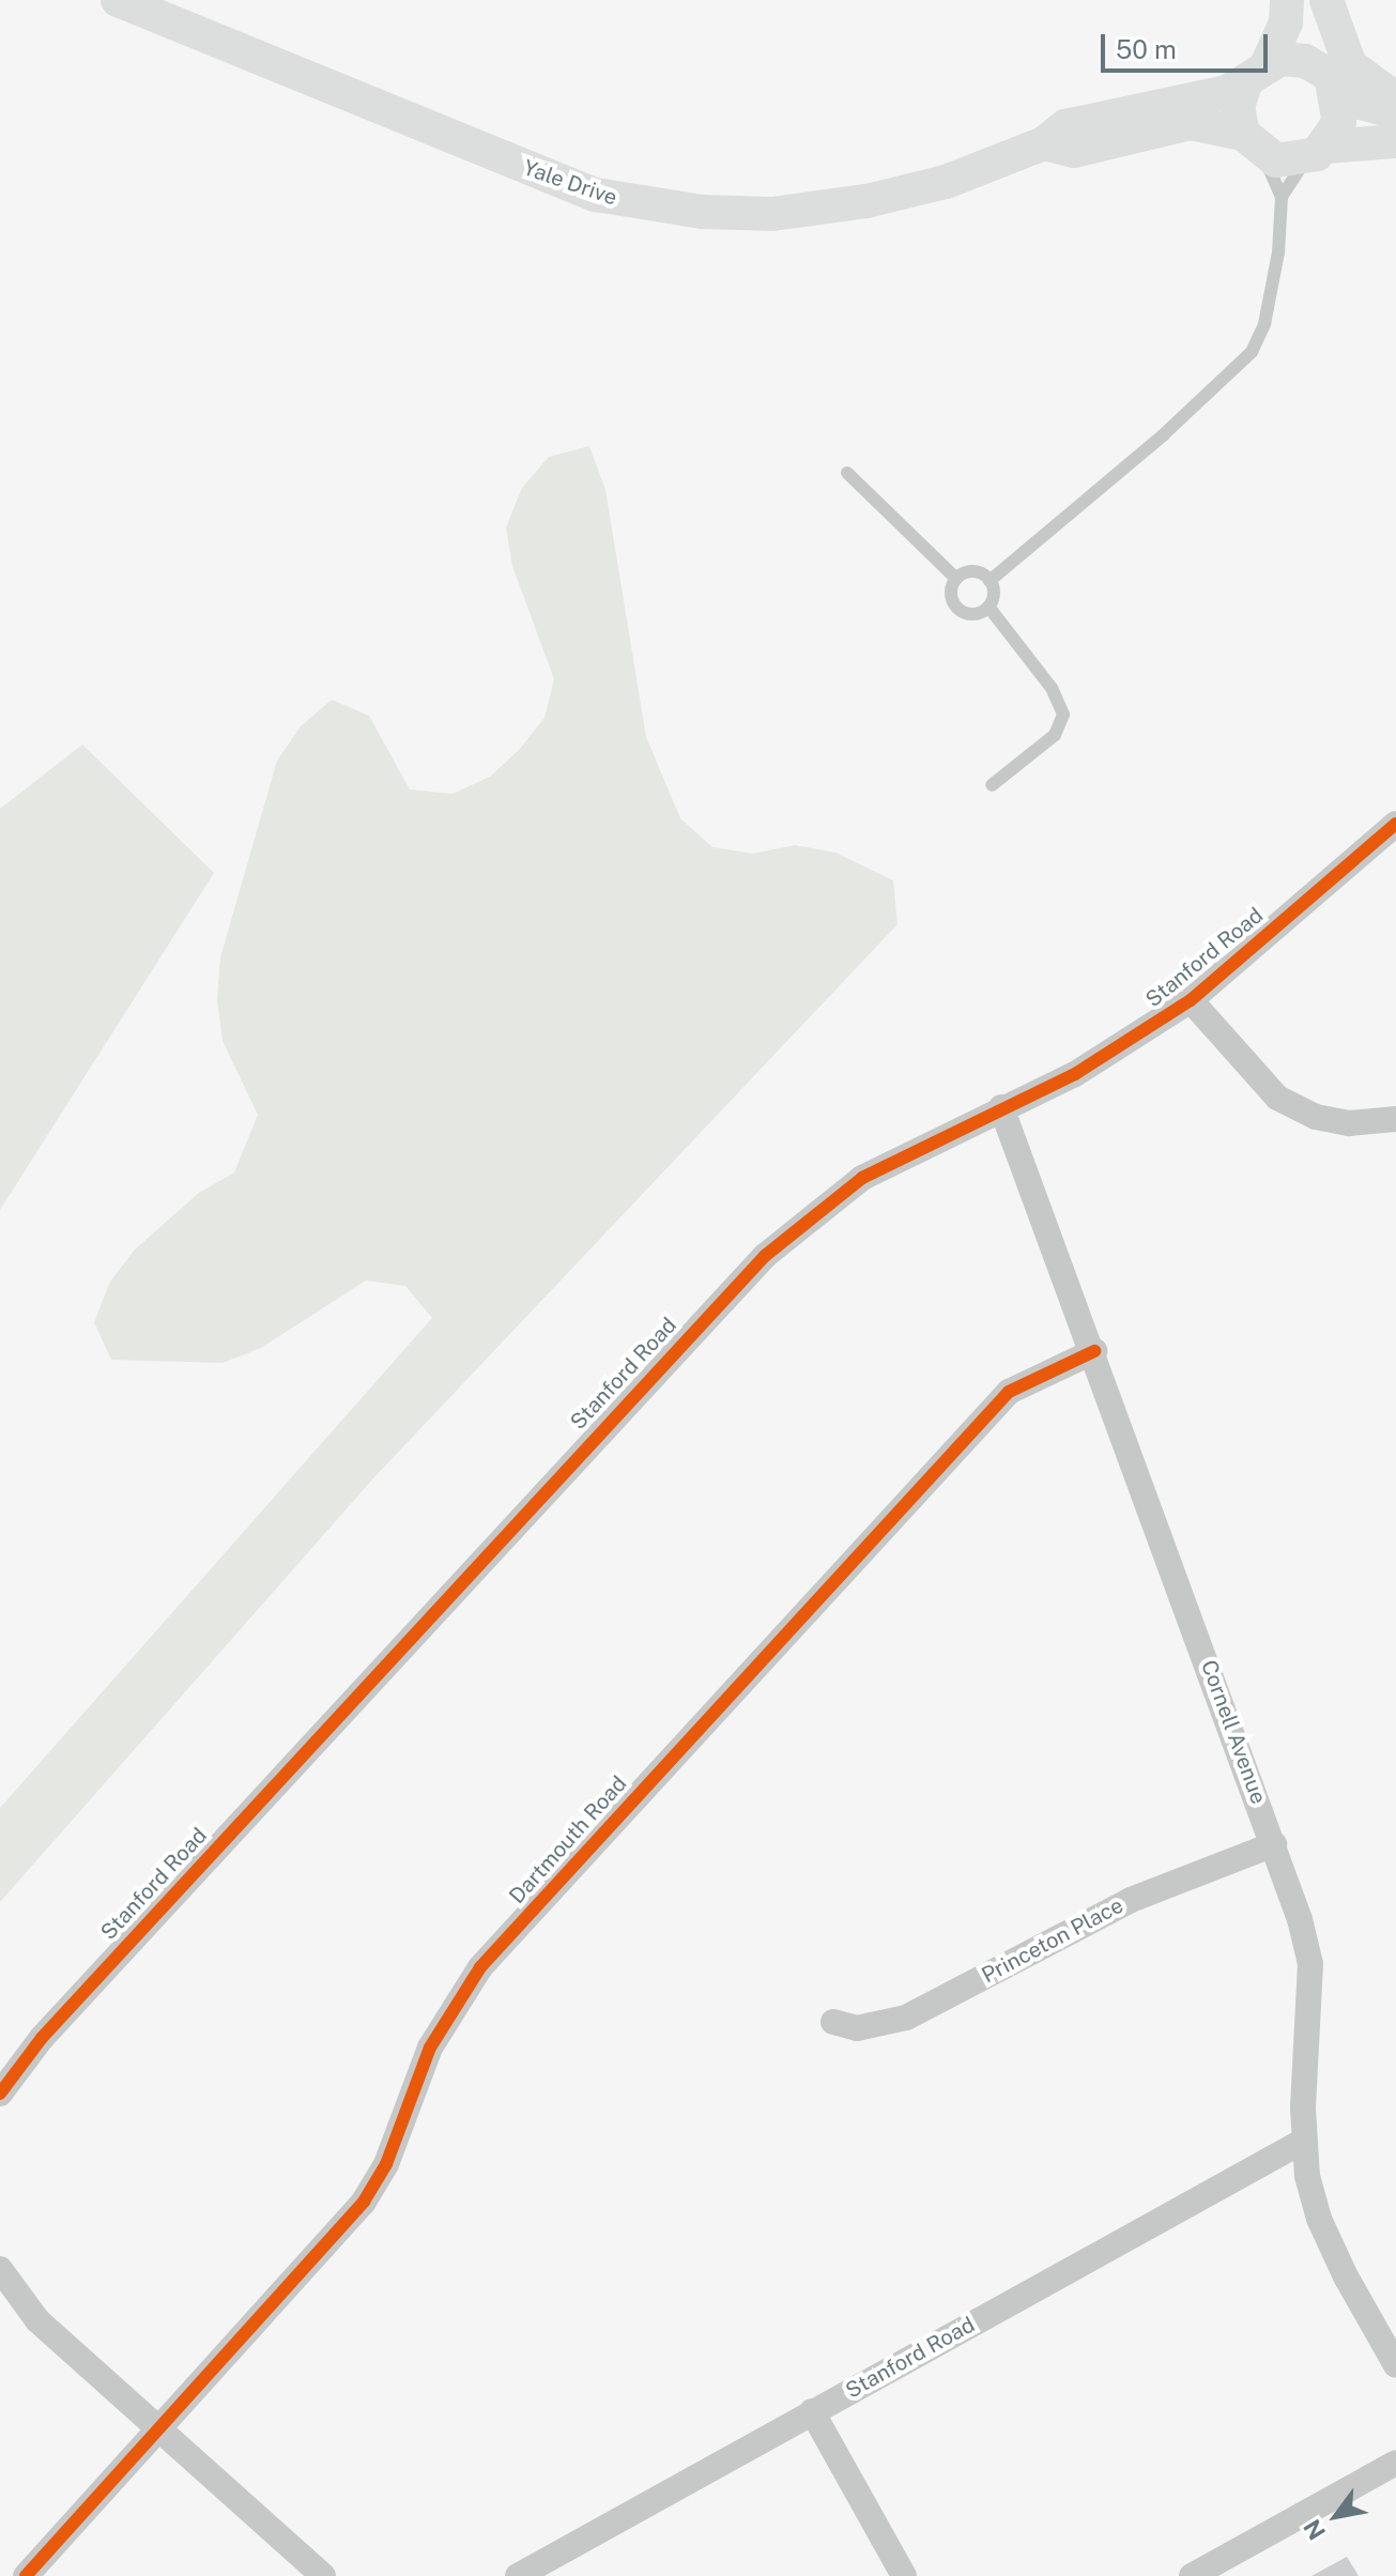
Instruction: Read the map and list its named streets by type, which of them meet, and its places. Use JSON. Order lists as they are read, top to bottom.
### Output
{
  "streets": {
    "street": [
      "Yale Drive",
      "Stanford Road",
      "Cornell Avenue",
      "Dartmouth Road",
      "Princeton Place"
    ]
  },
  "crossings": [
    ["Stanford Road", "Cornell Avenue"],
    ["Cornell Avenue", "Dartmouth Road"],
    ["Cornell Avenue", "Princeton Place"]
  ],
  "scale_bar": "50 m",
  "north": "bottom left"
}
